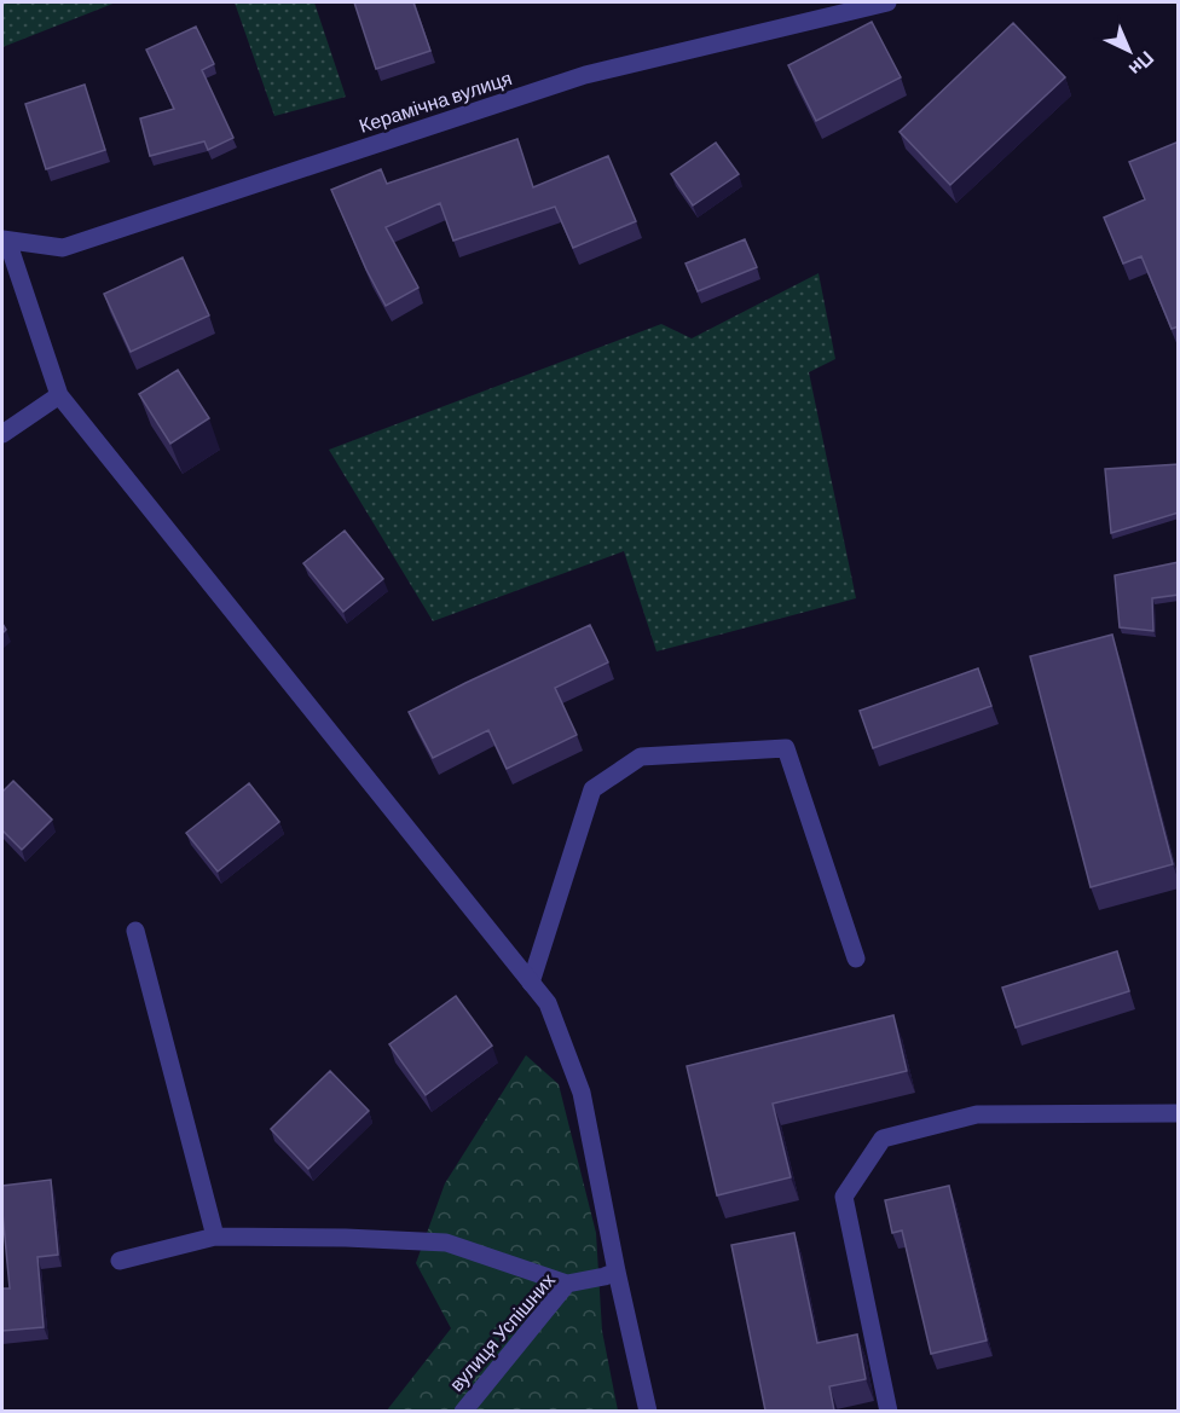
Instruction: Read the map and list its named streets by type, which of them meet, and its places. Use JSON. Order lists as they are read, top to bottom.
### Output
{
  "streets": {
    "street": ["Керамічна вулиця", "вулиця Успішних"]
  },
  "north": "bottom right"
}
